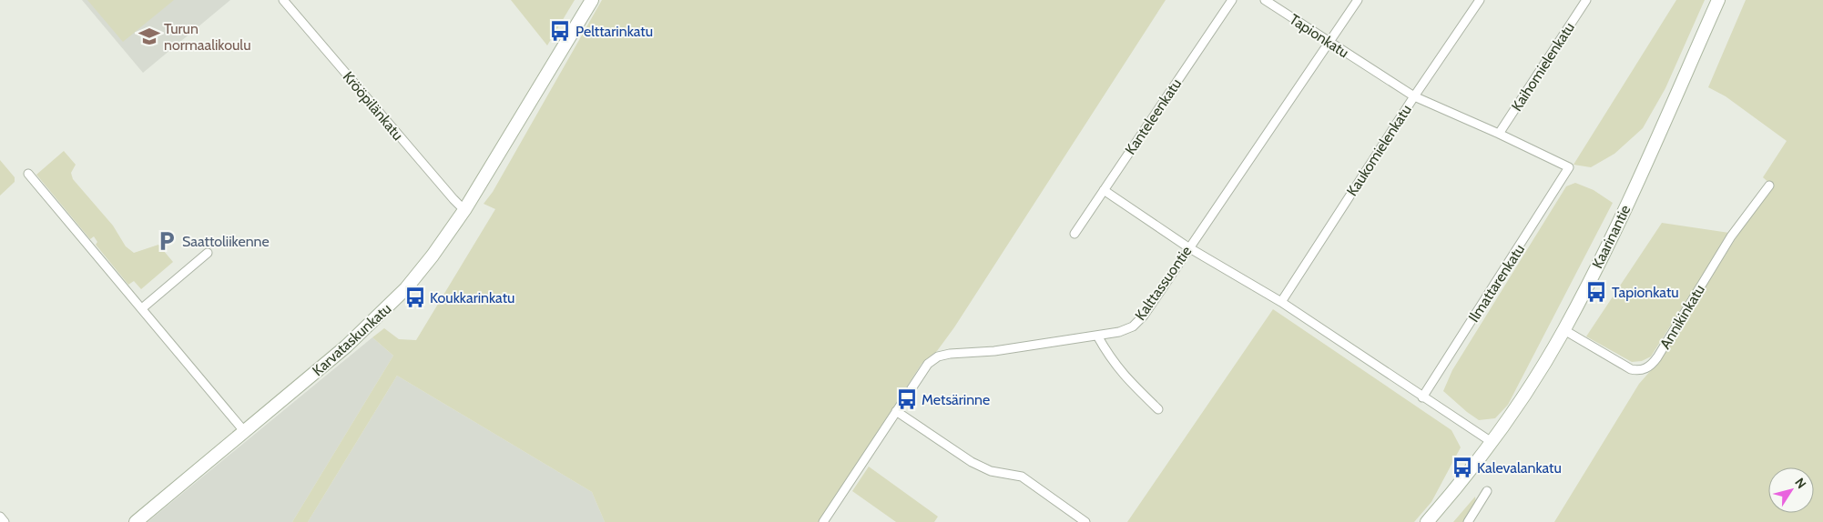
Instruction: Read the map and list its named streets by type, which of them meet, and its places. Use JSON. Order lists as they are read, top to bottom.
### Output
{
  "streets": {
    "street": [
      "Tapionkatu",
      "Kaihomielenkatu",
      "Krööpilänkatu",
      "Kanteleenkatu",
      "Kaukomielenkatu",
      "Kaarinantie",
      "Kalttassuontie",
      "Ilmattarenkatu",
      "Annikinkatu",
      "Karvataskunkatu"
    ]
  },
  "crossings": [
    ["Tapionkatu", "Kaihomielenkatu"],
    ["Tapionkatu", "Kaukomielenkatu"],
    ["Tapionkatu", "Kalttassuontie"],
    ["Tapionkatu", "Ilmattarenkatu"],
    ["Krööpilänkatu", "Karvataskunkatu"],
    ["Kaarinantie", "Annikinkatu"]
  ],
  "places": {
    "bus stop": [
      "Pelttarinkatu",
      "Tapionkatu",
      "Koukkarinkatu",
      "Metsärinne",
      "Kalevalankatu"
    ],
    "school or university": ["Turun normaalikoulu"],
    "parking": ["Saattoliikenne"]
  },
  "north": "top right"
}
